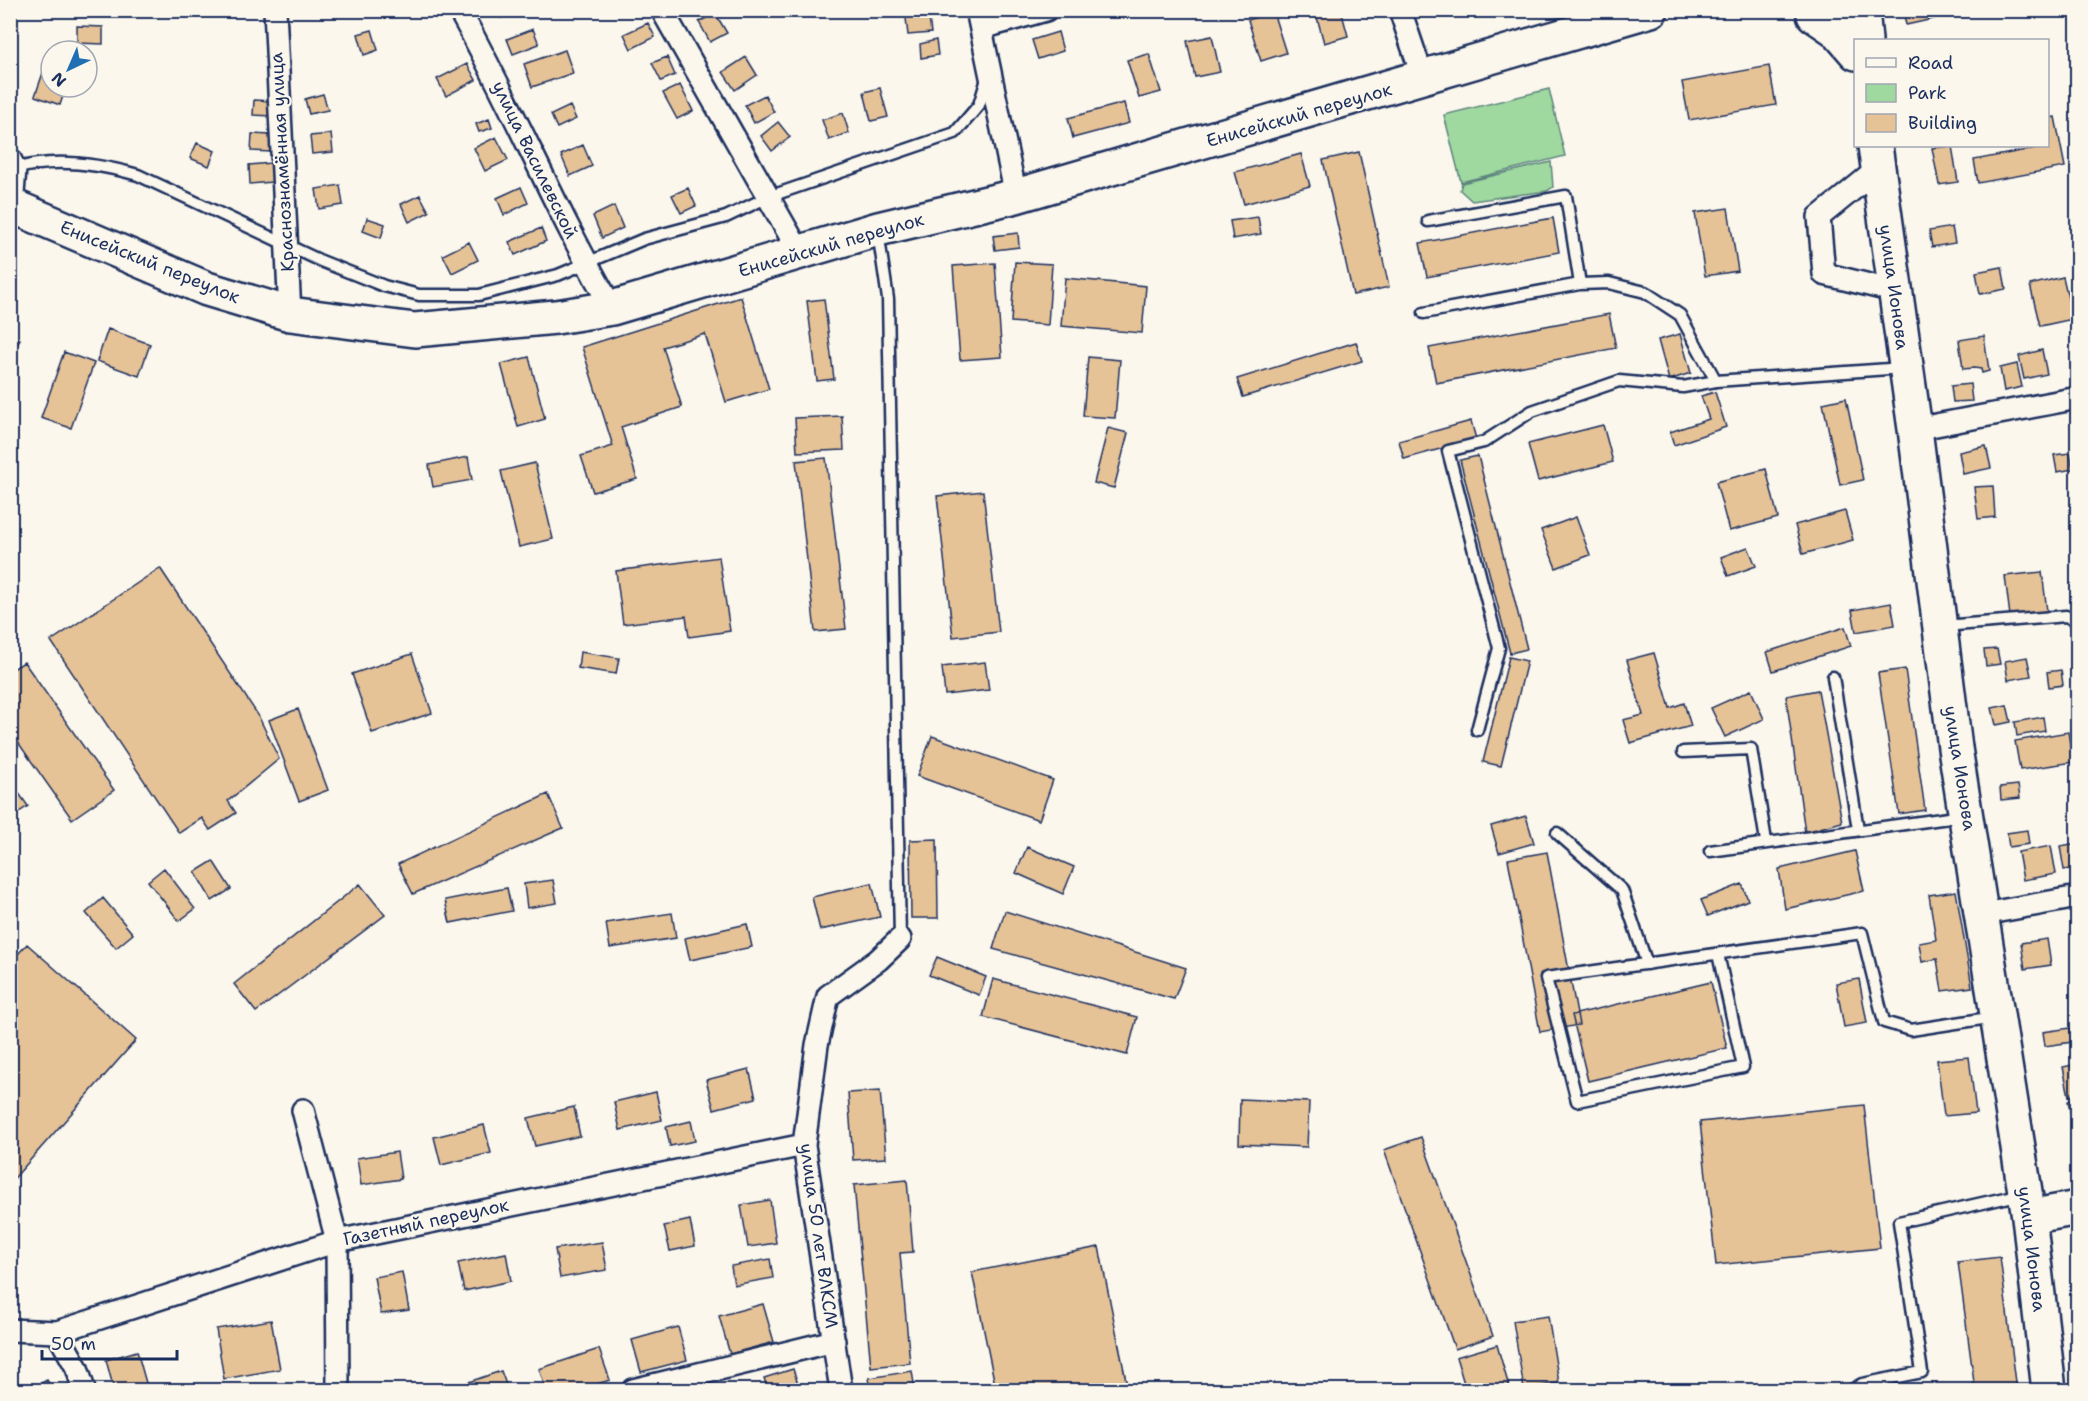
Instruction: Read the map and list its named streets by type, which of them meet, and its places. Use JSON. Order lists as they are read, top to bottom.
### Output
{
  "streets": {
    "main road": ["Енисейский переулок", "улица Ионова"],
    "street": [
      "улица Василевской",
      "Краснознамённая улица",
      "Газетный переулок",
      "улица 50 лет ВЛКСМ"
    ]
  },
  "crossings": [
    ["Енисейский переулок", "улица Василевской"],
    ["Енисейский переулок", "Краснознамённая улица"],
    ["Газетный переулок", "улица 50 лет ВЛКСМ"]
  ],
  "legend": ["Road", "Park", "Building"],
  "scale_bar": "50 m",
  "north": "bottom left"
}
